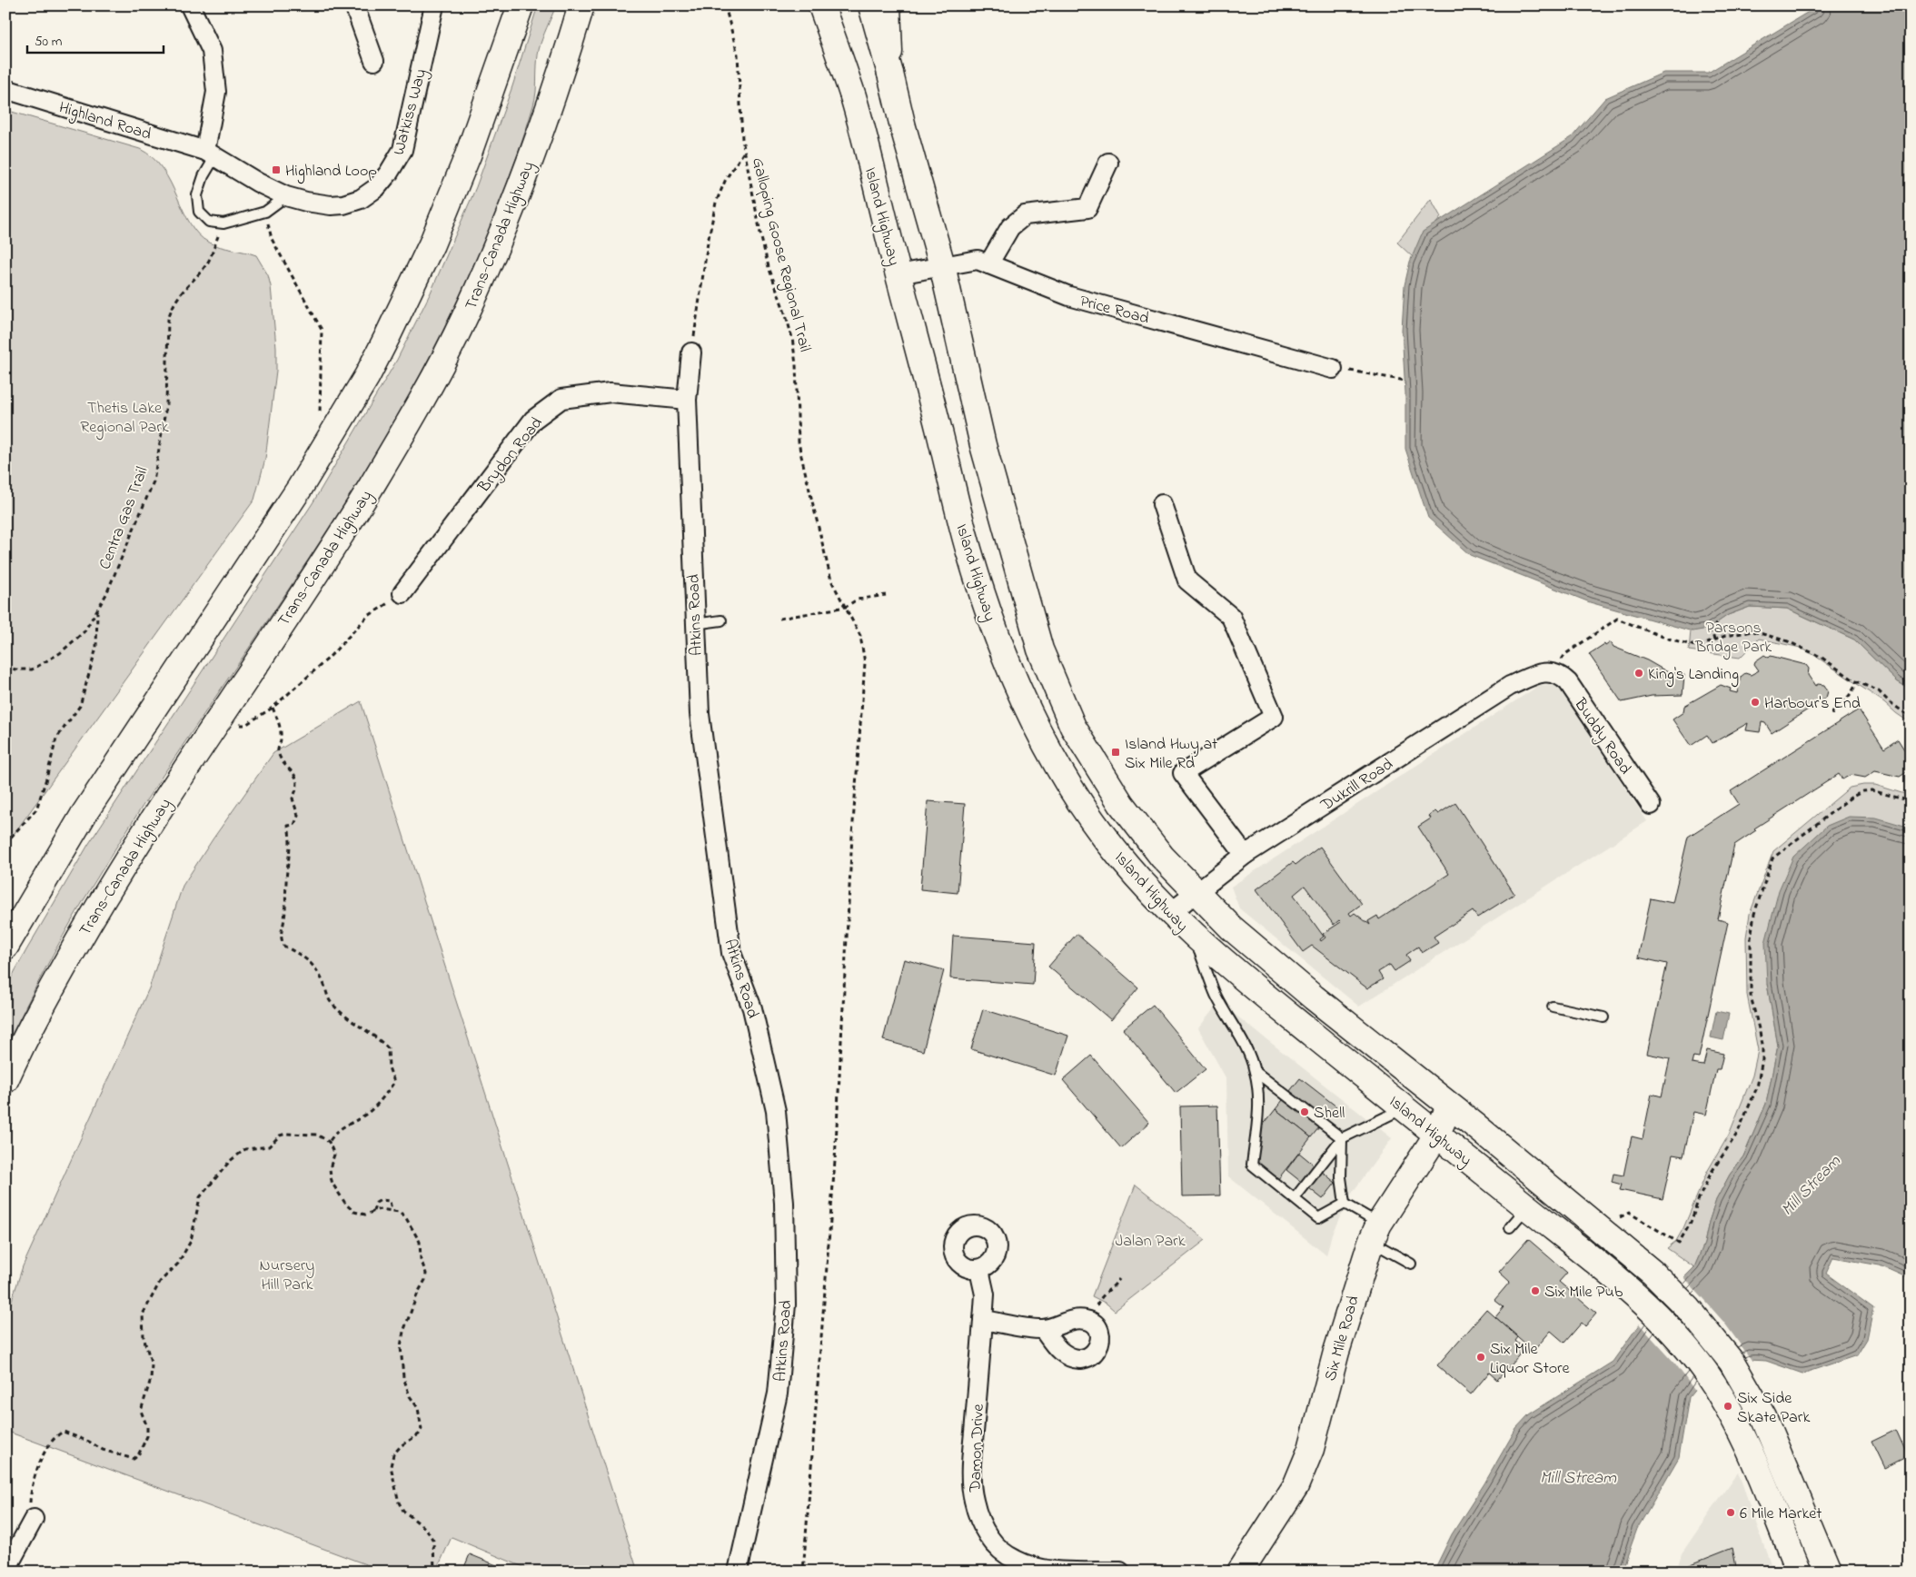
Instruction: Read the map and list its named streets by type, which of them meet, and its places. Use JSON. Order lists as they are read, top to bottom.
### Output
{
  "streets": {
    "main road": ["Island Highway", "Trans-Canada Highway", "Six Mile Road"],
    "street": [
      "Watkiss Way",
      "Highland Road",
      "Price Road",
      "Brydon Road",
      "Atkins Road",
      "Buddy Road",
      "Dukrill Road",
      "Damon Drive"
    ],
    "path": ["Galloping Goose Regional Trail", "Centra Gas Trail"]
  },
  "crossings": [
    ["Watkiss Way", "Highland Road"],
    ["Island Highway", "Price Road"],
    ["Island Highway", "Dukrill Road"],
    ["Island Highway", "Six Mile Road"],
    ["Brydon Road", "Atkins Road"],
    ["Buddy Road", "Dukrill Road"]
  ],
  "water": ["Mill Stream"],
  "parks": [
    "Thetis Lake Regional Park",
    "Parsons Bridge Park",
    "Jalan Park",
    "Nursery Hill Park"
  ],
  "places": {
    "transit": ["Highland Loop", "Island Hwy at Six Mile Rd"],
    "other": [
      "King's Landing",
      "Harbour's End",
      "Shell",
      "Six Mile Pub",
      "Six Mile Liquor Store",
      "Six Side Skate Park",
      "6 Mile Market"
    ]
  },
  "scale_bar": "50 m"
}
